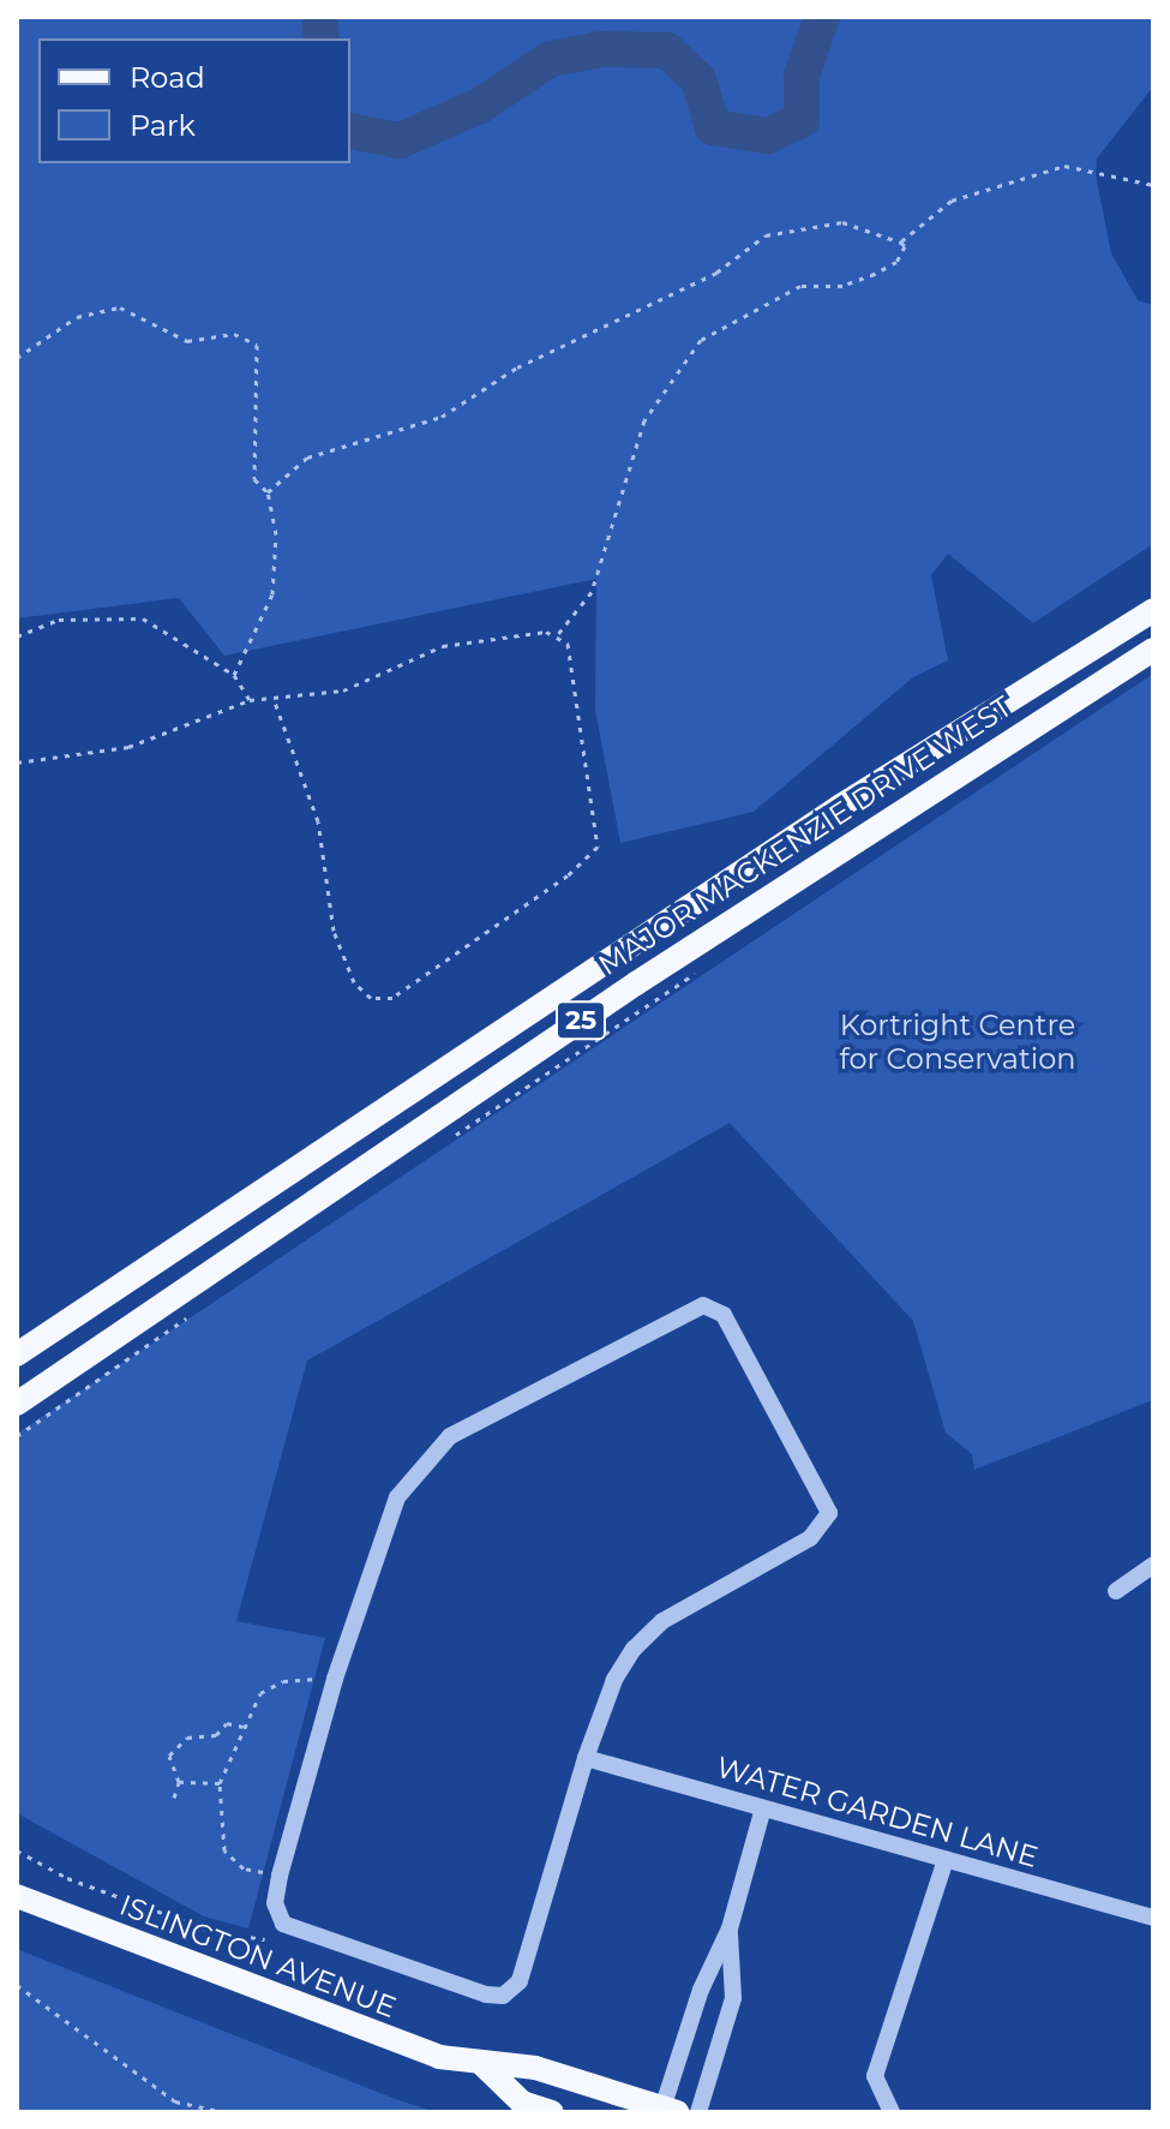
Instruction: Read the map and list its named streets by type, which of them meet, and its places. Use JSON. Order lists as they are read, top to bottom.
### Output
{
  "streets": {
    "main road": ["MAJOR MACKENZIE DRIVE WEST", "25", "ISLINGTON AVENUE"],
    "street": ["WATER GARDEN LANE"]
  },
  "parks": ["Kortright Centre for Conservation"],
  "legend": ["Road", "Park"]
}
